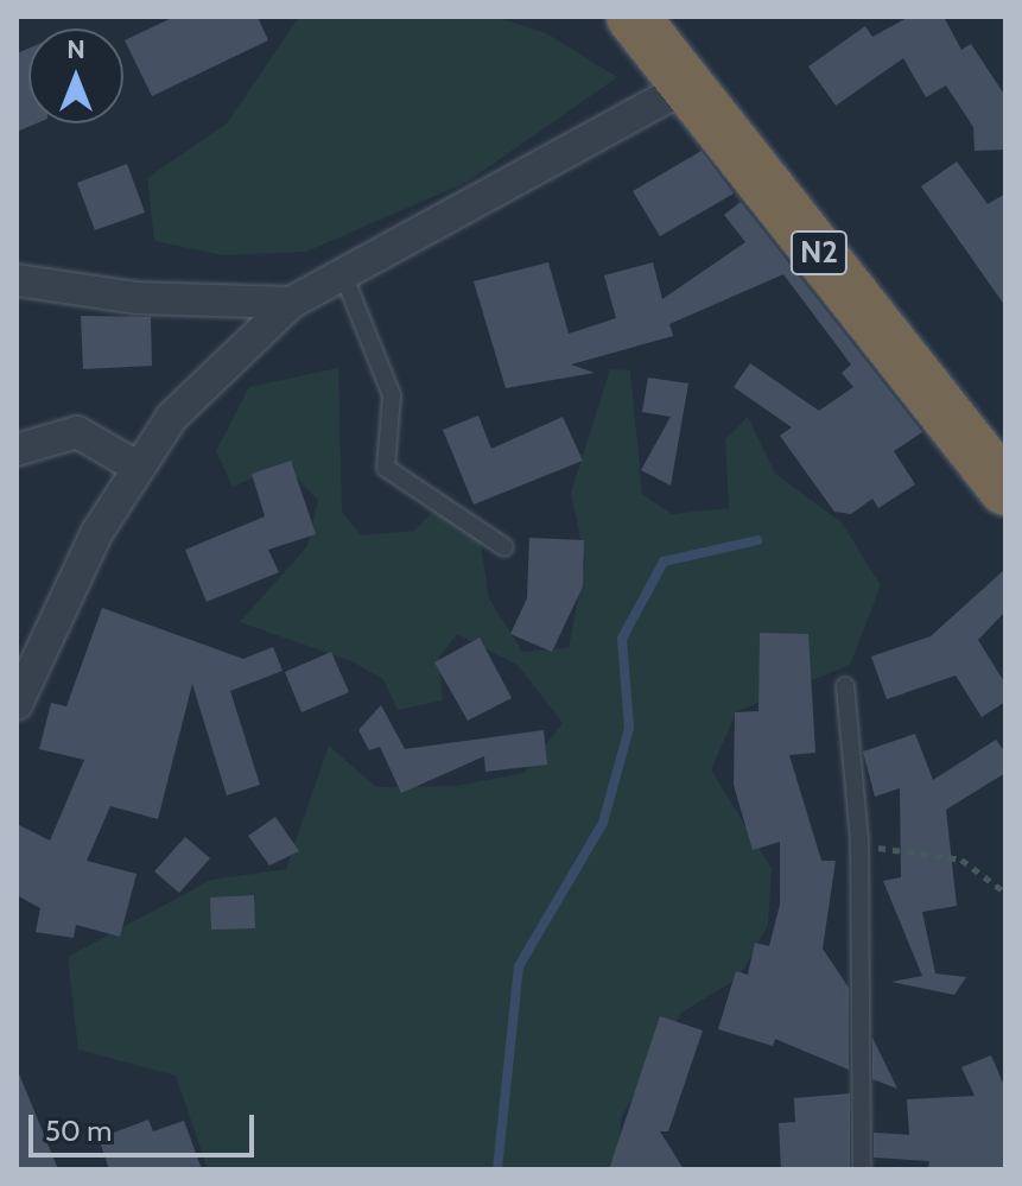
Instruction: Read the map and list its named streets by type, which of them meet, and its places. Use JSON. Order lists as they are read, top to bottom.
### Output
{
  "streets": {
    "highway": ["N2"]
  },
  "scale_bar": "50 m",
  "north": "top"
}
